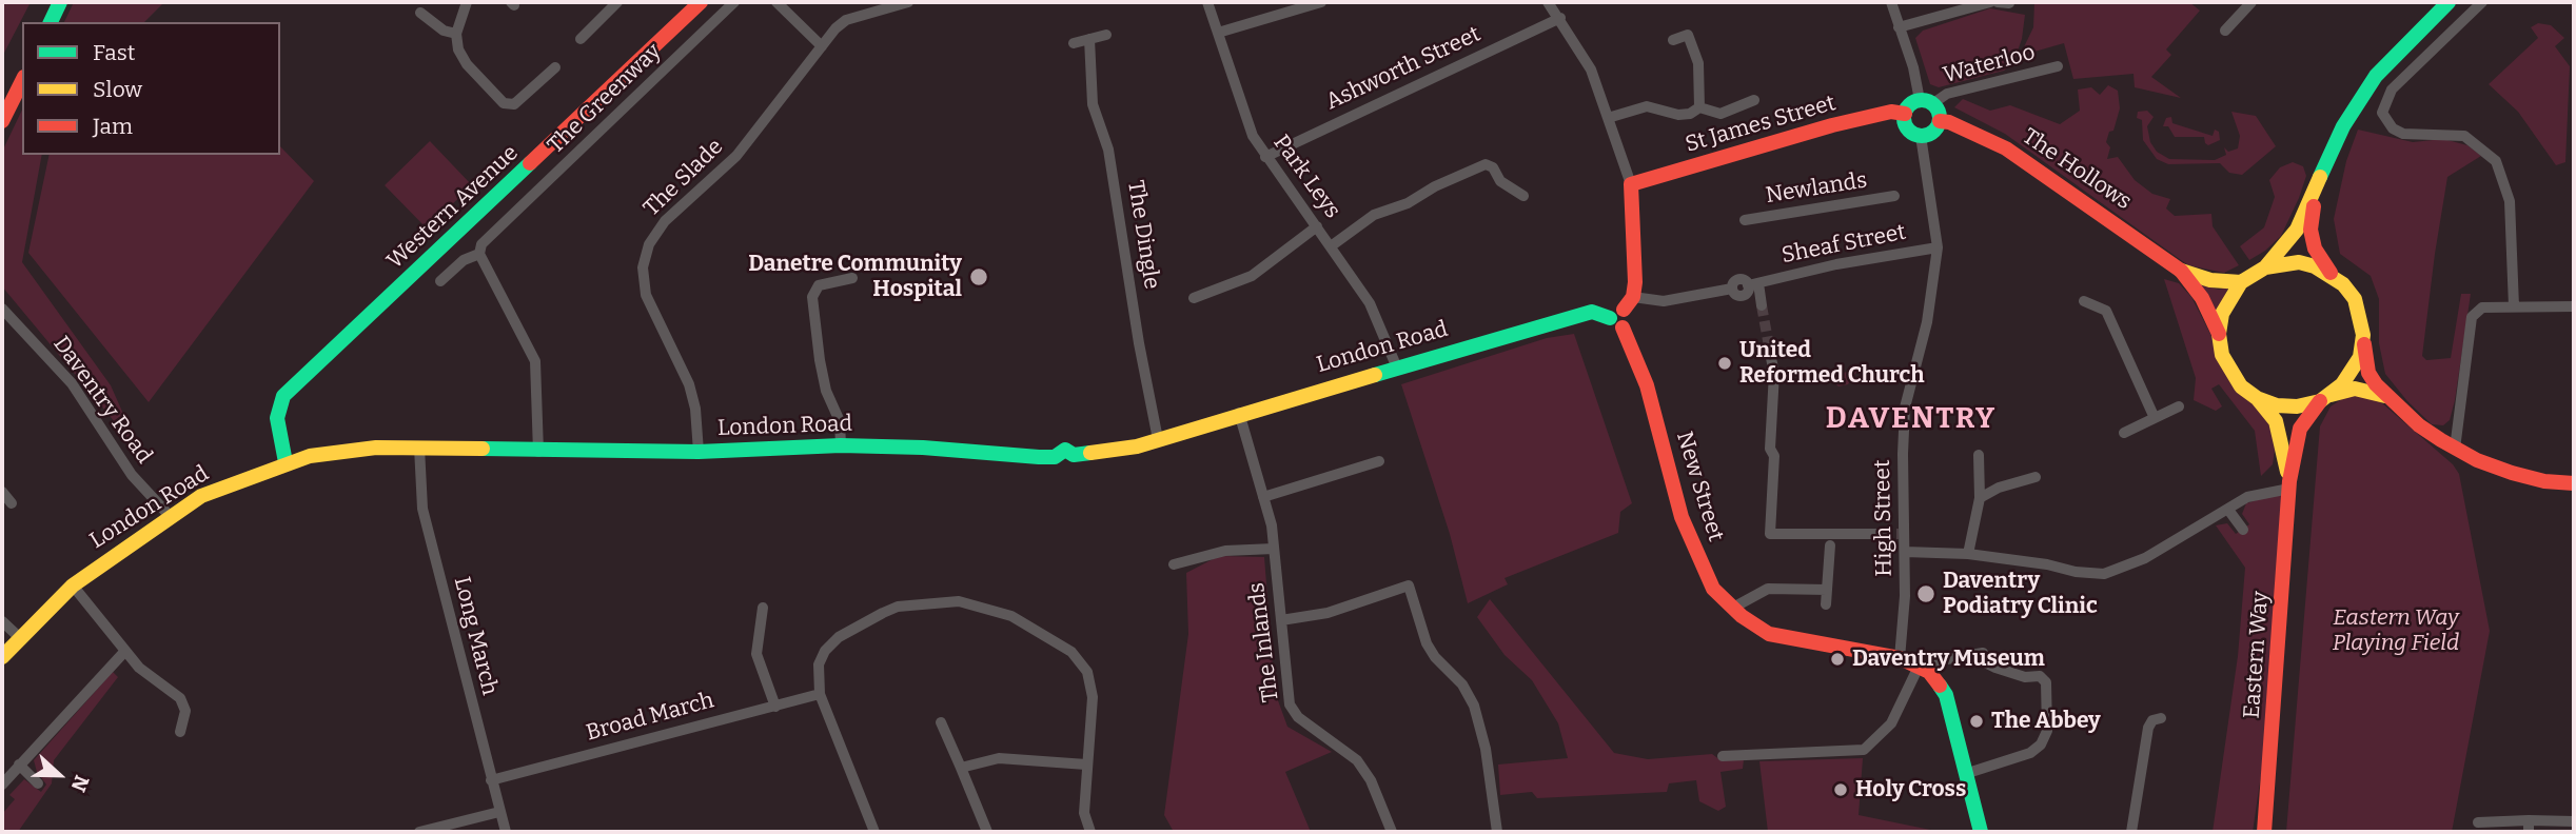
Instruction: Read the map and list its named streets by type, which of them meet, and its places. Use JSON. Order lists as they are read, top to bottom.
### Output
{
  "streets": {
    "main road": [
      "St James Street",
      "The Hollows",
      "Western Avenue",
      "London Road",
      "New Street",
      "Eastern Way"
    ],
    "street": [
      "Waterloo",
      "Ashworth Street",
      "The Greenway",
      "Park Leys",
      "The Slade",
      "Newlands",
      "The Dingle",
      "Sheaf Street",
      "Daventry Road",
      "High Street",
      "Long March",
      "The Inlands",
      "Broad March"
    ]
  },
  "crossings": [
    ["Waterloo", "St James Street"],
    ["Waterloo", "The Hollows"],
    ["Waterloo", "High Street"],
    ["Ashworth Street", "Park Leys"],
    ["St James Street", "The Hollows"],
    ["St James Street", "High Street"],
    ["The Hollows", "High Street"],
    ["Park Leys", "London Road"],
    ["The Slade", "London Road"],
    ["Western Avenue", "London Road"],
    ["The Dingle", "London Road"],
    ["Sheaf Street", "High Street"],
    ["London Road", "Daventry Road"],
    ["London Road", "Long March"],
    ["London Road", "The Inlands"],
    ["New Street", "High Street"],
    ["Long March", "Broad March"]
  ],
  "districts": ["DAVENTRY"],
  "parks": ["Eastern Way Playing Field"],
  "places": [
    "Danetre Community Hospital",
    "United Reformed Church",
    "Daventry Podiatry Clinic",
    "Daventry Museum",
    "The Abbey",
    "Holy Cross"
  ],
  "legend": ["Fast", "Slow", "Jam"],
  "north": "right"
}
